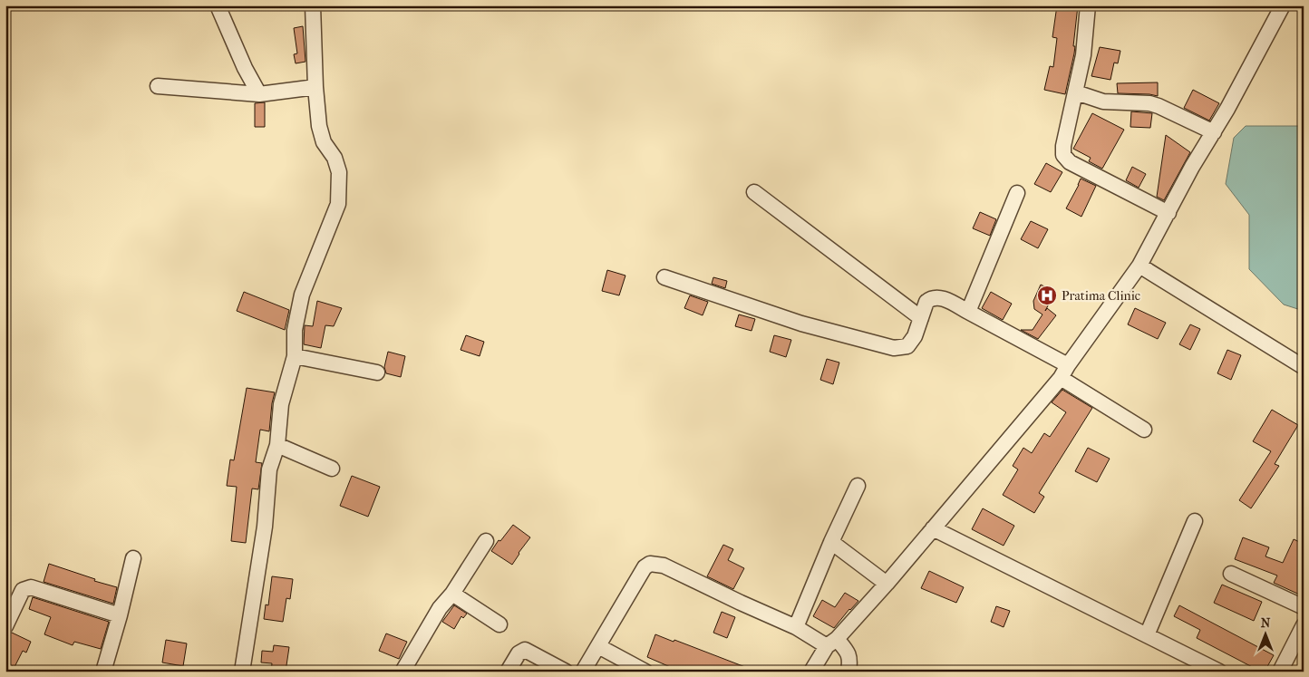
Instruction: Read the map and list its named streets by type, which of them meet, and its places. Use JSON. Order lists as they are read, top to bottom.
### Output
{
  "places": {
    "hospital": ["Pratima Clinic"]
  },
  "north": "top"
}
